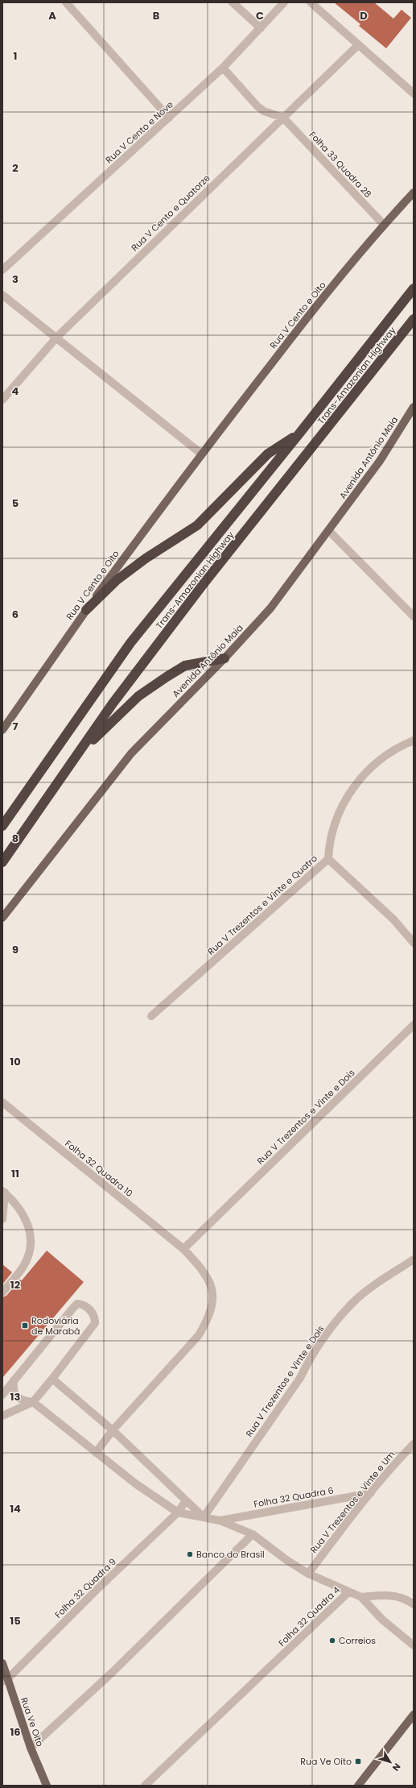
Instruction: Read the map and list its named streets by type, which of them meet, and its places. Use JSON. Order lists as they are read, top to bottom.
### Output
{
  "streets": {
    "highway": ["Trans-Amazonian Highway"],
    "main road": ["Rua V Cento e Oito", "Avenida Antônio Maia", "Rua Ve Oito"],
    "street": [
      "Rua V Cento e Nove",
      "Folha 33 Quadra 28",
      "Rua V Cento e Quatorze",
      "Rua V Trezentos e Vinte e Quatro",
      "Rua V Trezentos e Vinte e Dois",
      "Folha 32 Quadra 10",
      "Folha 32 Quadra 6",
      "Rua V Trezentos e Vinte e Um",
      "Folha 32 Quadra 9",
      "Folha 32 Quadra 4"
    ]
  },
  "crossings": [
    ["Folha 33 Quadra 28", "Rua V Cento e Quatorze"],
    ["Folha 33 Quadra 28", "Rua V Cento e Oito"],
    ["Rua V Trezentos e Vinte e Dois", "Folha 32 Quadra 10"],
    ["Folha 32 Quadra 6", "Rua V Trezentos e Vinte e Um"],
    ["Rua V Trezentos e Vinte e Um", "Folha 32 Quadra 4"],
    ["Folha 32 Quadra 9", "Rua Ve Oito"]
  ],
  "places": {
    "transit": ["Rodoviária de Marabá", "Rua Ve Oito"],
    "other": ["Banco do Brasil", "Correios"]
  },
  "north": "bottom right",
  "grid": {
    "columns": [
      "A",
      "B",
      "C",
      "D"
    ],
    "rows": [
      "1",
      "2",
      "3",
      "4",
      "5",
      "6",
      "7",
      "8",
      "9",
      "10",
      "11",
      "12",
      "13",
      "14",
      "15",
      "16"
    ]
  }
}
